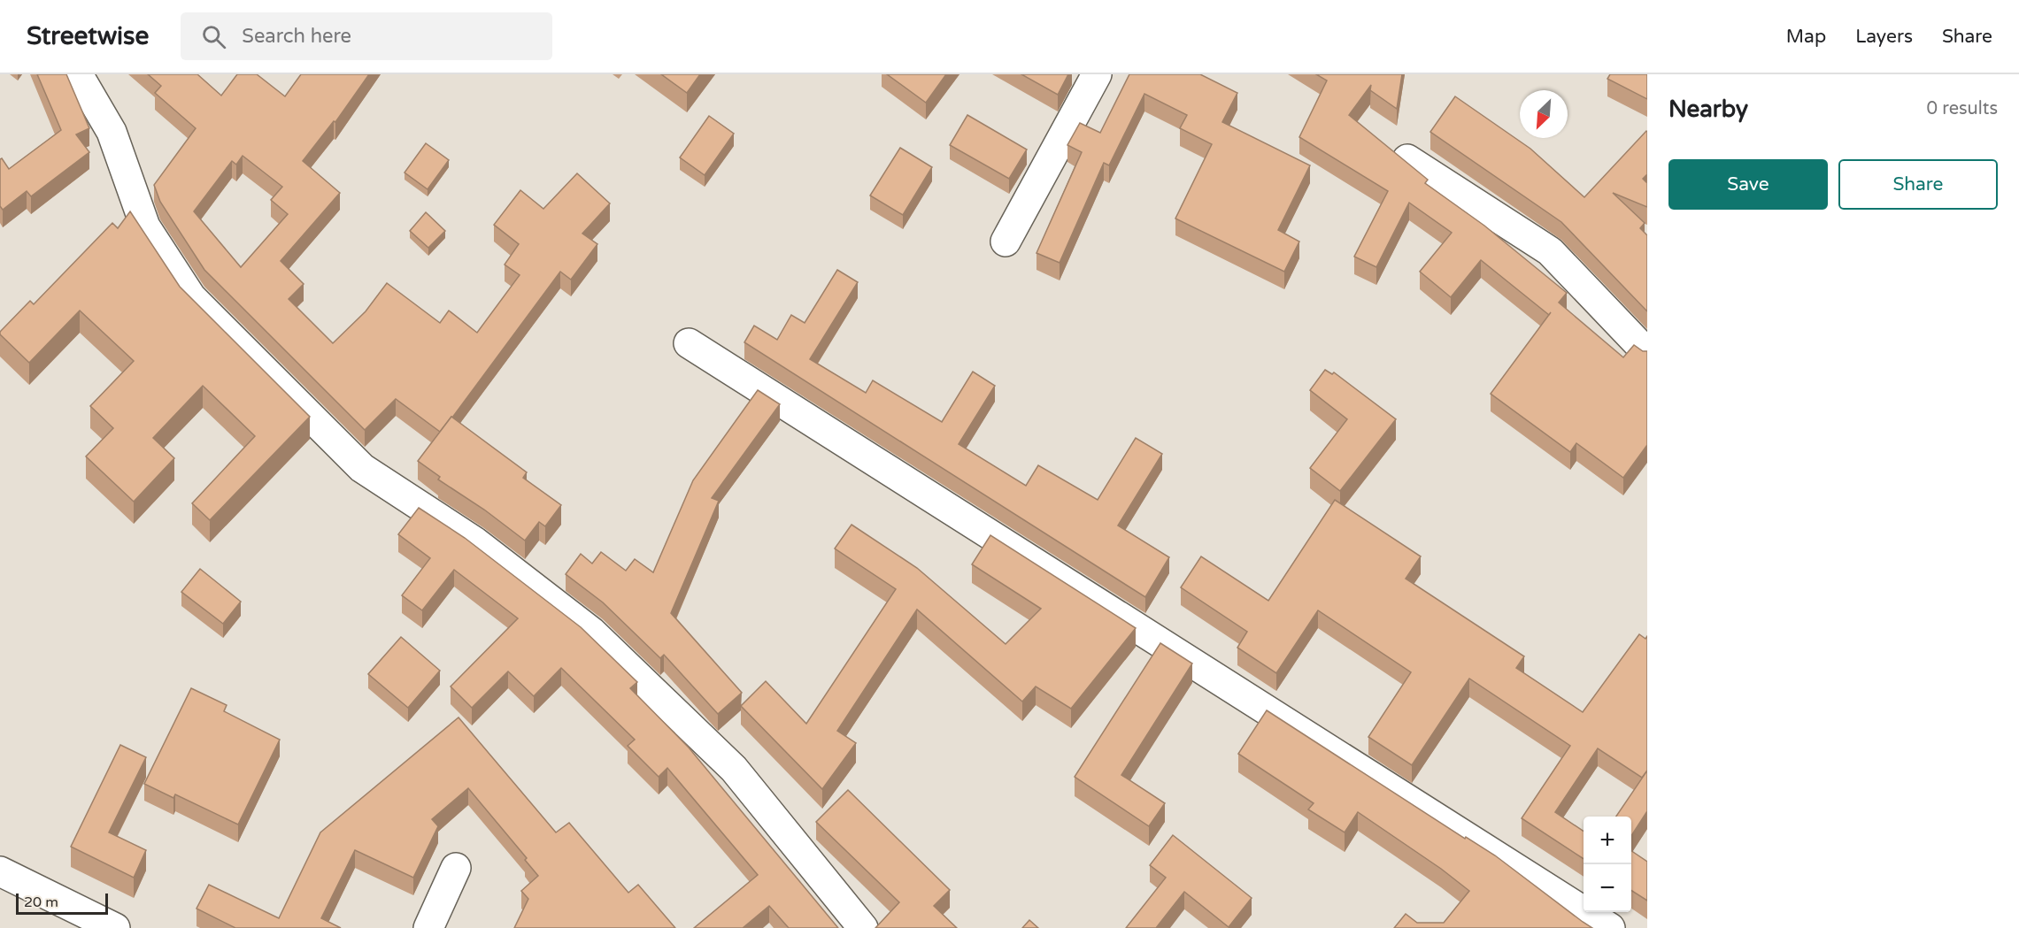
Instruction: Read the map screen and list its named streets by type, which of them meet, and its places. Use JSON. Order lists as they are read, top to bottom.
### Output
{
  "scale_bar": "20 m",
  "north": "bottom left",
  "page": {
    "header": "Streetwise",
    "search": "Search here",
    "nav": ["Map", "Layers", "Share"],
    "heading": ["Nearby", "0 results"],
    "buttons": ["Save", "Share"],
    "map_buttons": ["+", "−"],
    "scale": "20 m"
  }
}
